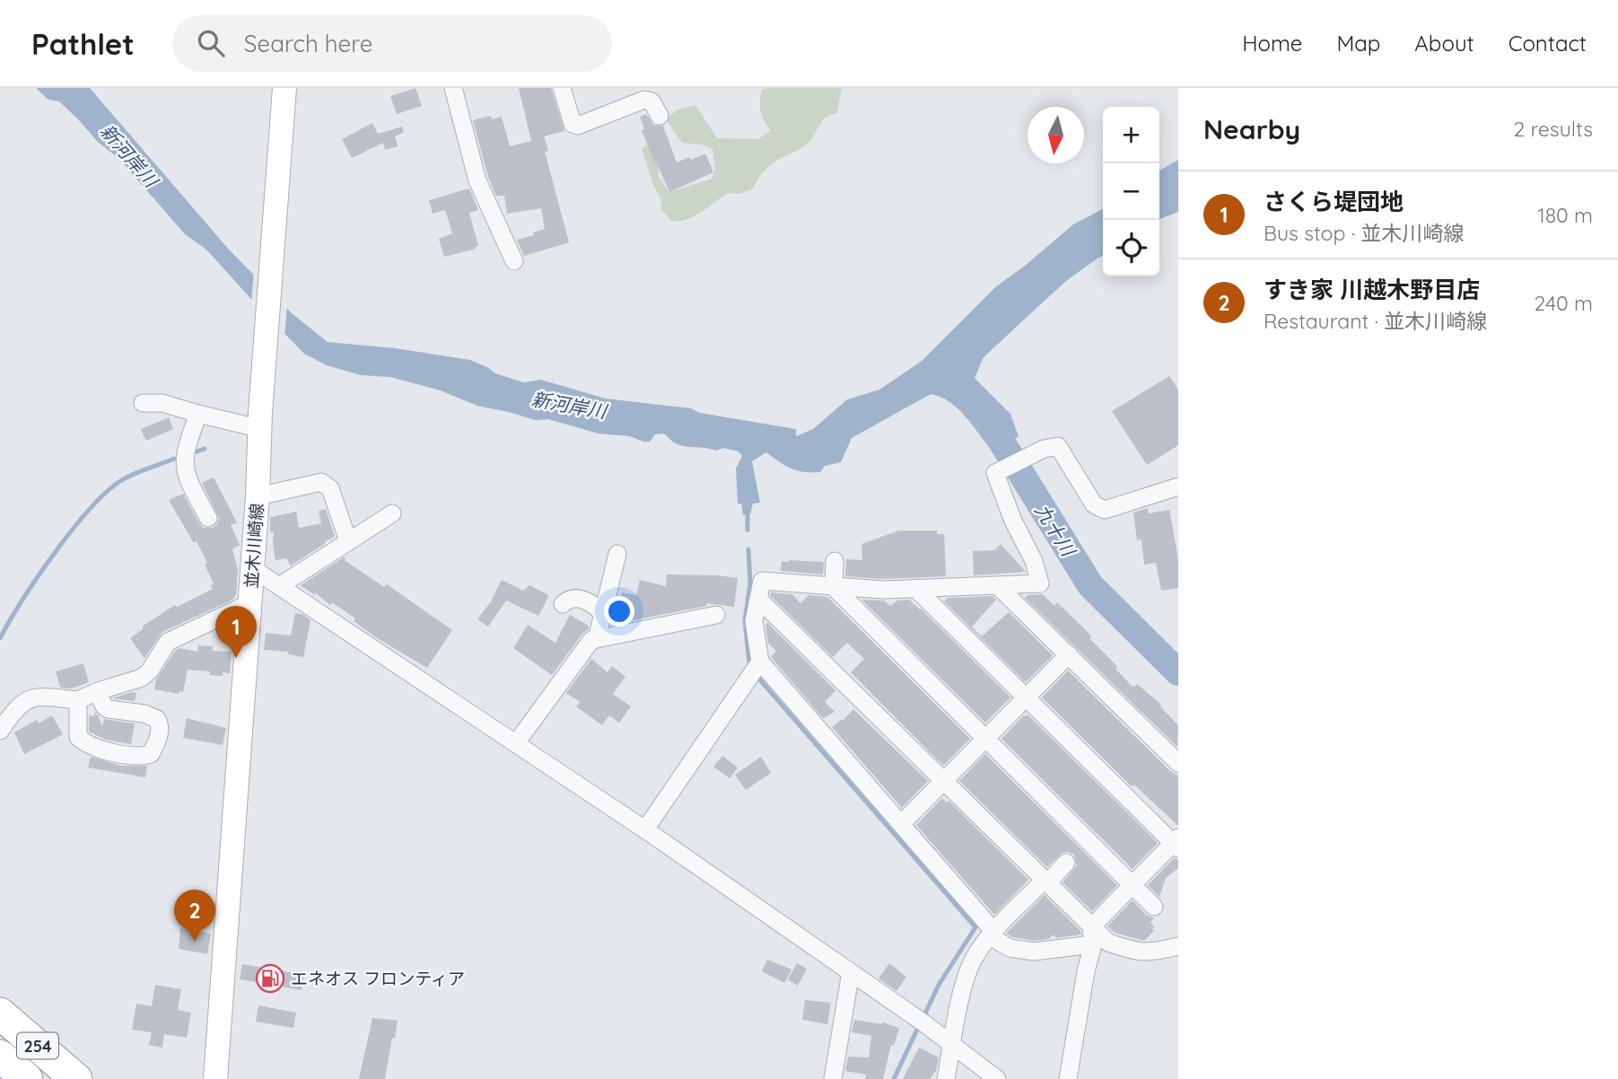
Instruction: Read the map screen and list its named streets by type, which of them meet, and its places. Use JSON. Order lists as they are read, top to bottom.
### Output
{
  "streets": {
    "highway": ["254"],
    "main road": ["並木川崎線"]
  },
  "water": ["新河岸川", "九十川"],
  "places": {
    "fuel station": ["エネオス フロンティア"]
  },
  "north": "bottom",
  "page": {
    "header": "Pathlet",
    "search": "Search here",
    "nav": [
      "Home",
      "Map",
      "About",
      "Contact"
    ],
    "heading": ["Nearby", "2 results"],
    "map_buttons": ["+", "−"],
    "list": [
      {
        "mark": "1",
        "name": "さくら堤団地",
        "note": "Bus stop · 並木川崎線",
        "value": "180 m"
      },
      {
        "mark": "2",
        "name": "すき家 川越木野目店",
        "note": "Restaurant · 並木川崎線",
        "value": "240 m"
      }
    ],
    "pins": ["1", "2"]
  }
}
